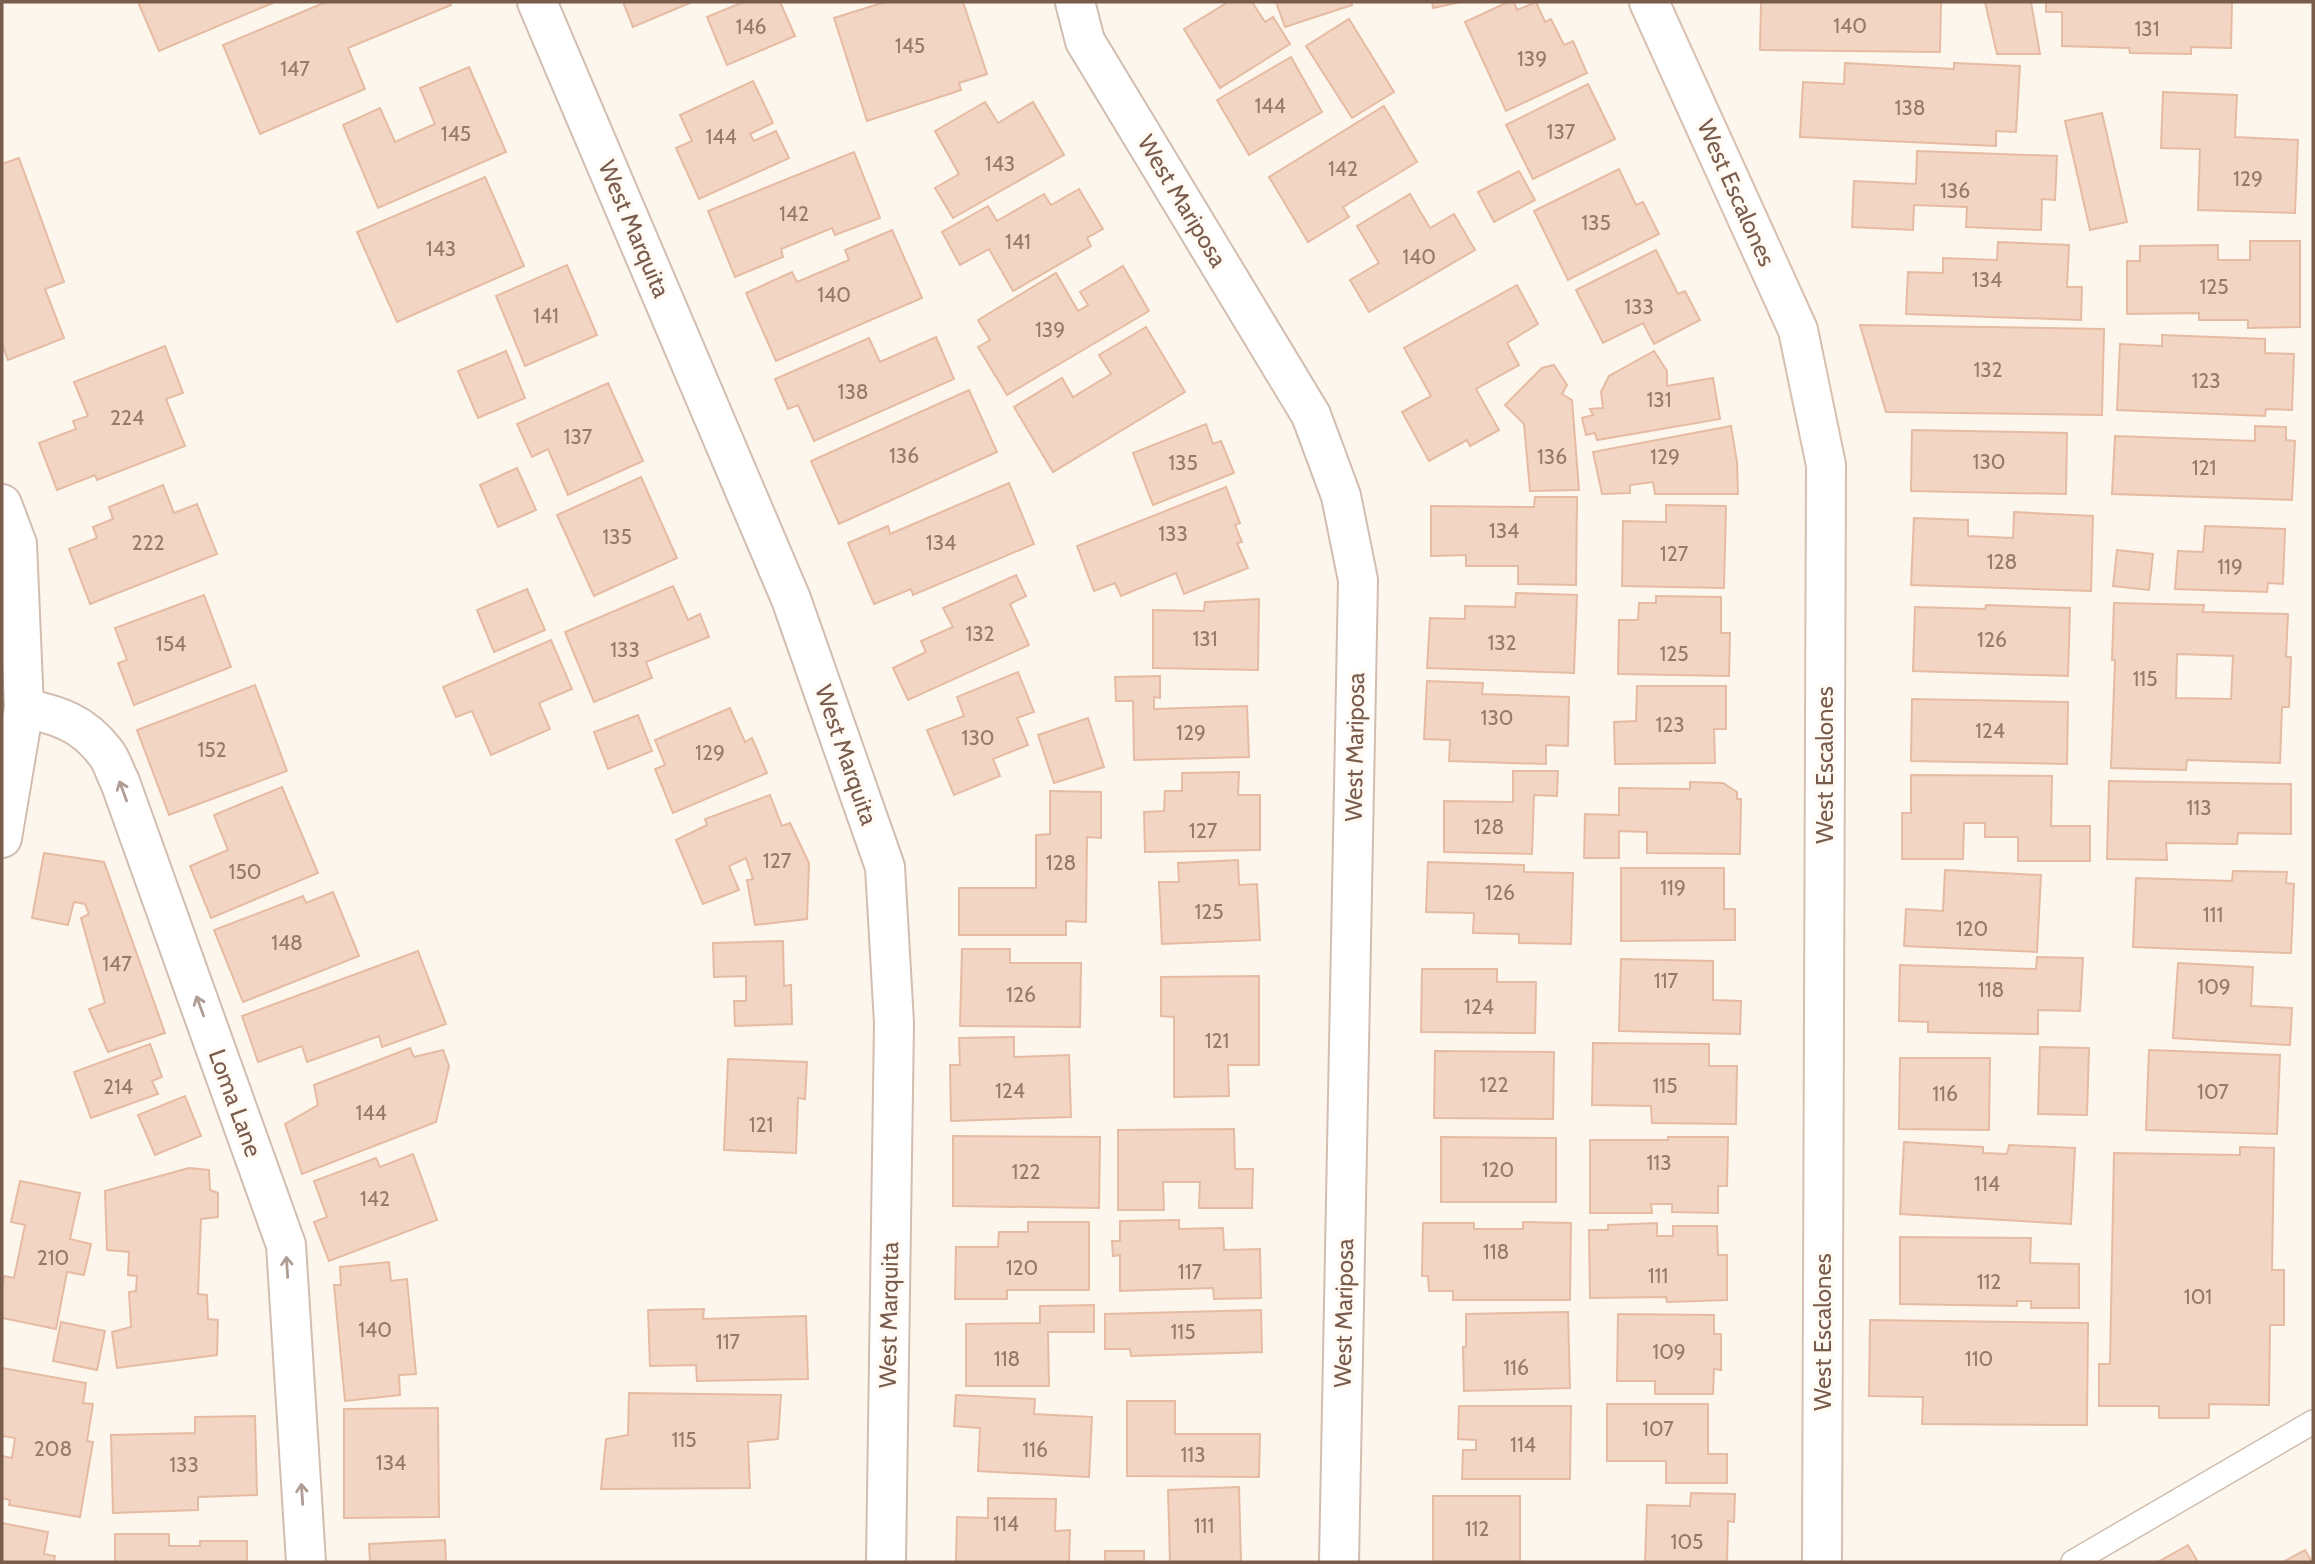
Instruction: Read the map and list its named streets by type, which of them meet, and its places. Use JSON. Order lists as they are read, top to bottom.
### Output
{
  "streets": {
    "street": [
      "West Escalones",
      "West Mariposa",
      "West Marquita",
      "Loma Lane"
    ]
  },
  "one_way": ["Loma Lane"],
  "house_numbers": [
    "140",
    "146",
    "131",
    "145",
    "139",
    "147",
    "144",
    "138",
    "137",
    "145",
    "144",
    "143",
    "142",
    "129",
    "136",
    "142",
    "135",
    "141",
    "143",
    "140",
    "134",
    "125",
    "140",
    "133",
    "141",
    "139",
    "132",
    "123",
    "138",
    "131",
    "224",
    "137",
    "136",
    "136",
    "129",
    "130",
    "135",
    "121",
    "134",
    "133",
    "135",
    "222",
    "134",
    "127",
    "128",
    "119",
    "132",
    "131",
    "126",
    "132",
    "154",
    "133",
    "125",
    "115",
    "130",
    "123",
    "124",
    "129",
    "130",
    "152",
    "129",
    "113",
    "128",
    "127",
    "127",
    "128",
    "150",
    "119",
    "126",
    "125",
    "111",
    "120",
    "148",
    "147",
    "117",
    "109",
    "118",
    "126",
    "124",
    "121",
    "122",
    "115",
    "214",
    "124",
    "107",
    "116",
    "144",
    "121",
    "113",
    "120",
    "122",
    "114",
    "142",
    "118",
    "210",
    "120",
    "117",
    "111",
    "112",
    "101",
    "140",
    "115",
    "117",
    "109",
    "118",
    "110",
    "116",
    "107",
    "115",
    "114",
    "208",
    "116",
    "113",
    "134",
    "133",
    "114",
    "111",
    "112",
    "105"
  ]
}
